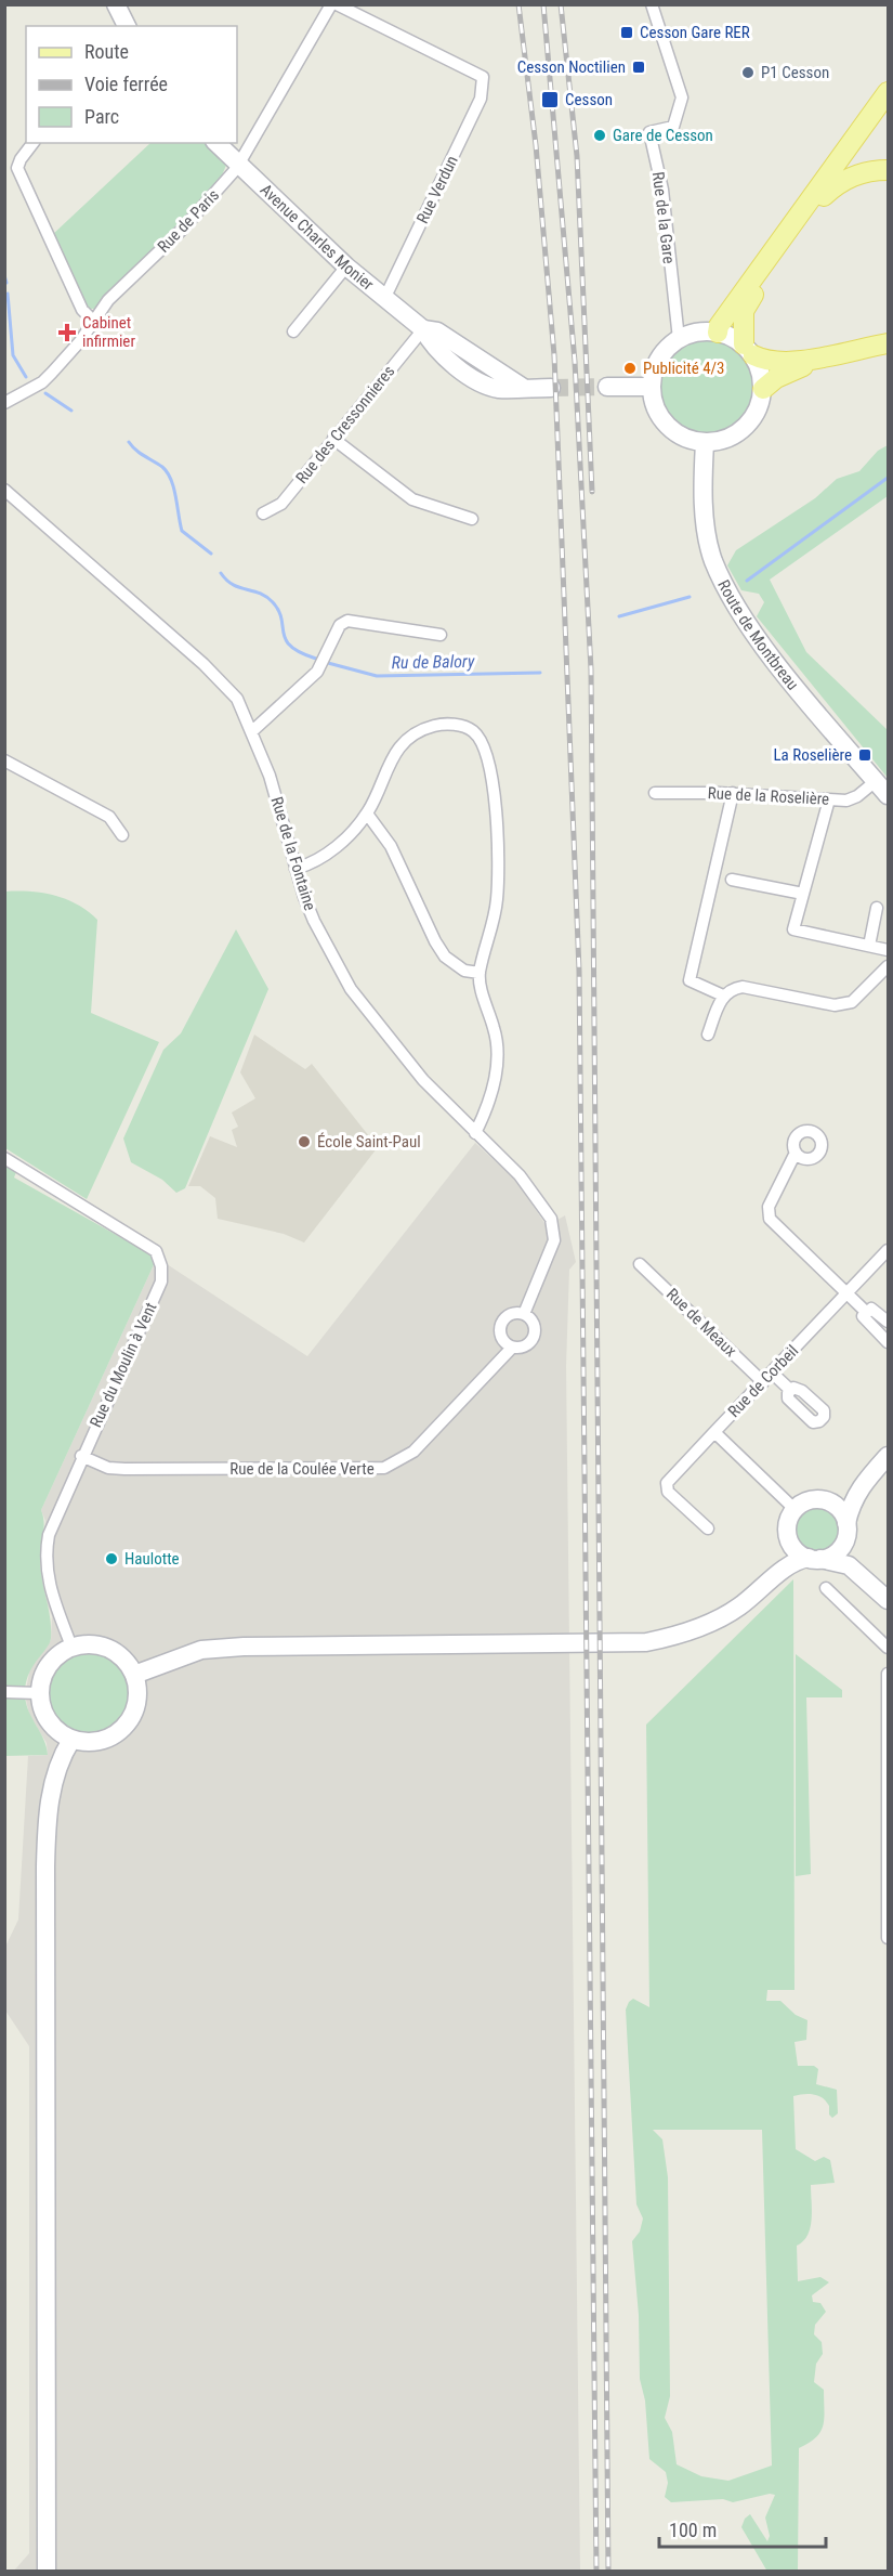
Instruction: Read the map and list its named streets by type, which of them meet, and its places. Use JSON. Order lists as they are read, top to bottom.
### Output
{
  "streets": {
    "street": [
      "Rue Verdun",
      "Rue de la Gare",
      "Rue de Paris",
      "Avenue Charles Monier",
      "Rue des Cressonnieres",
      "Route de Montbreau",
      "Rue de la Roselière",
      "Rue de la Fontaine",
      "Rue de Meaux",
      "Rue du Moulin à Vent",
      "Rue de Corbeil",
      "Rue de la Coulée Verte"
    ]
  },
  "crossings": [
    ["Rue Verdun", "Avenue Charles Monier"],
    ["Rue de la Gare", "Route de Montbreau"],
    ["Rue de Paris", "Avenue Charles Monier"],
    ["Avenue Charles Monier", "Rue des Cressonnieres"],
    ["Route de Montbreau", "Rue de la Roselière"],
    ["Rue de la Fontaine", "Rue de la Coulée Verte"],
    ["Rue de Meaux", "Rue de Corbeil"],
    ["Rue du Moulin à Vent", "Rue de la Coulée Verte"]
  ],
  "water": ["Ru de Balory"],
  "places": {
    "transit": [
      "Cesson Gare RER",
      "Cesson Noctilien",
      "Cesson",
      "La Roselière"
    ],
    "other": [
      "P1 Cesson",
      "Gare de Cesson",
      "Publicité 4/3",
      "École Saint-Paul",
      "Haulotte"
    ],
    "health": ["Cabinet infirmier"]
  },
  "legend": ["Route", "Voie ferrée", "Parc"],
  "scale_bar": "100 m"
}
